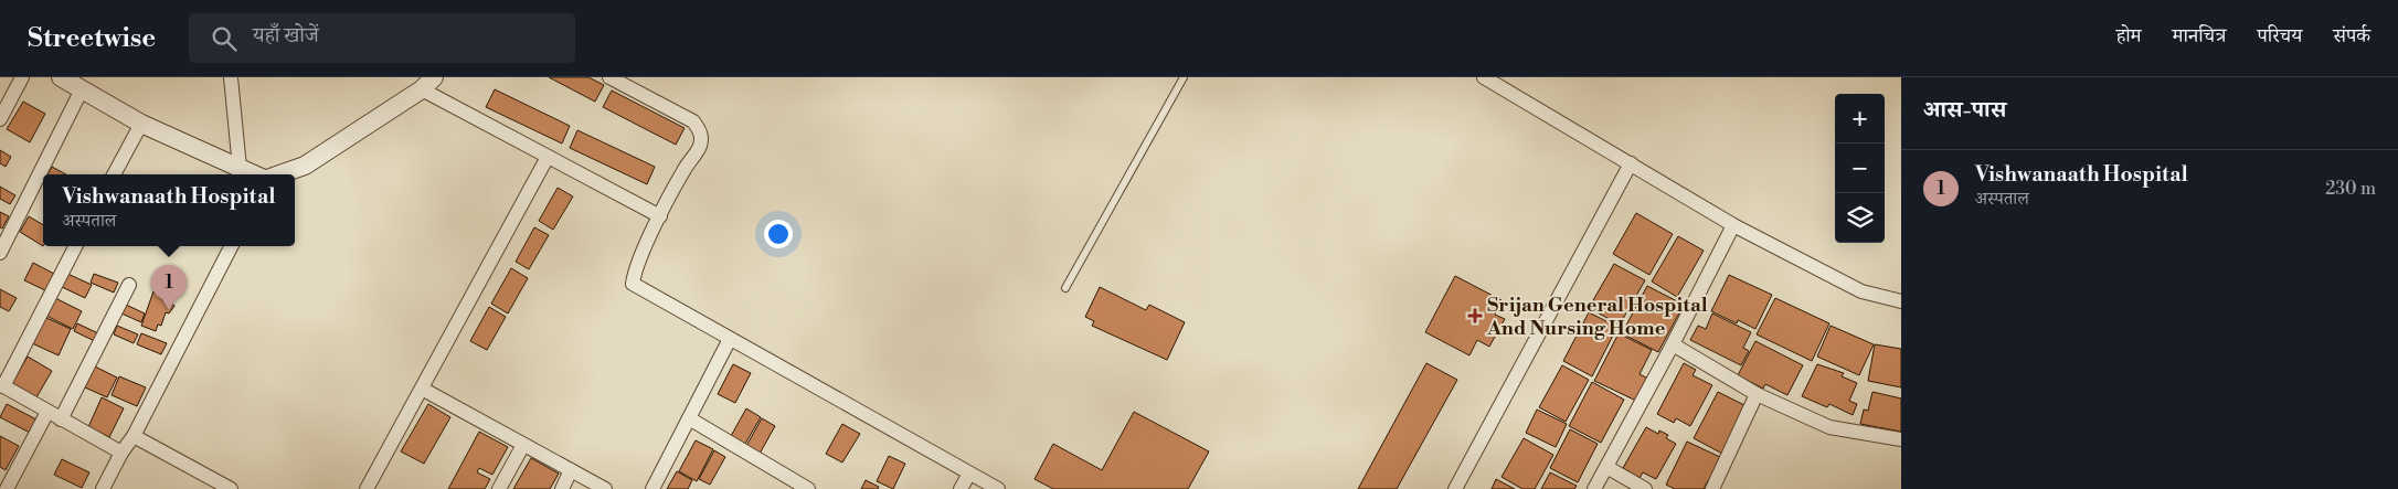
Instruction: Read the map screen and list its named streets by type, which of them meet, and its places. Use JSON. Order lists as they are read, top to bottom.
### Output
{
  "places": {
    "health": ["Srijan General Hospital And Nursing Home"]
  },
  "page": {
    "header": "Streetwise",
    "search": "यहाँ खोजें",
    "nav": [
      "होम",
      "मानचित्र",
      "परिचय",
      "संपर्क"
    ],
    "heading": "आस-पास",
    "map_buttons": ["+", "−"],
    "list": [
      {
        "mark": "1",
        "name": "Vishwanaath Hospital",
        "note": "अस्पताल",
        "value": "230 m"
      }
    ],
    "popup": ["Vishwanaath Hospital", "अस्पताल"],
    "pins": "1"
  }
}
